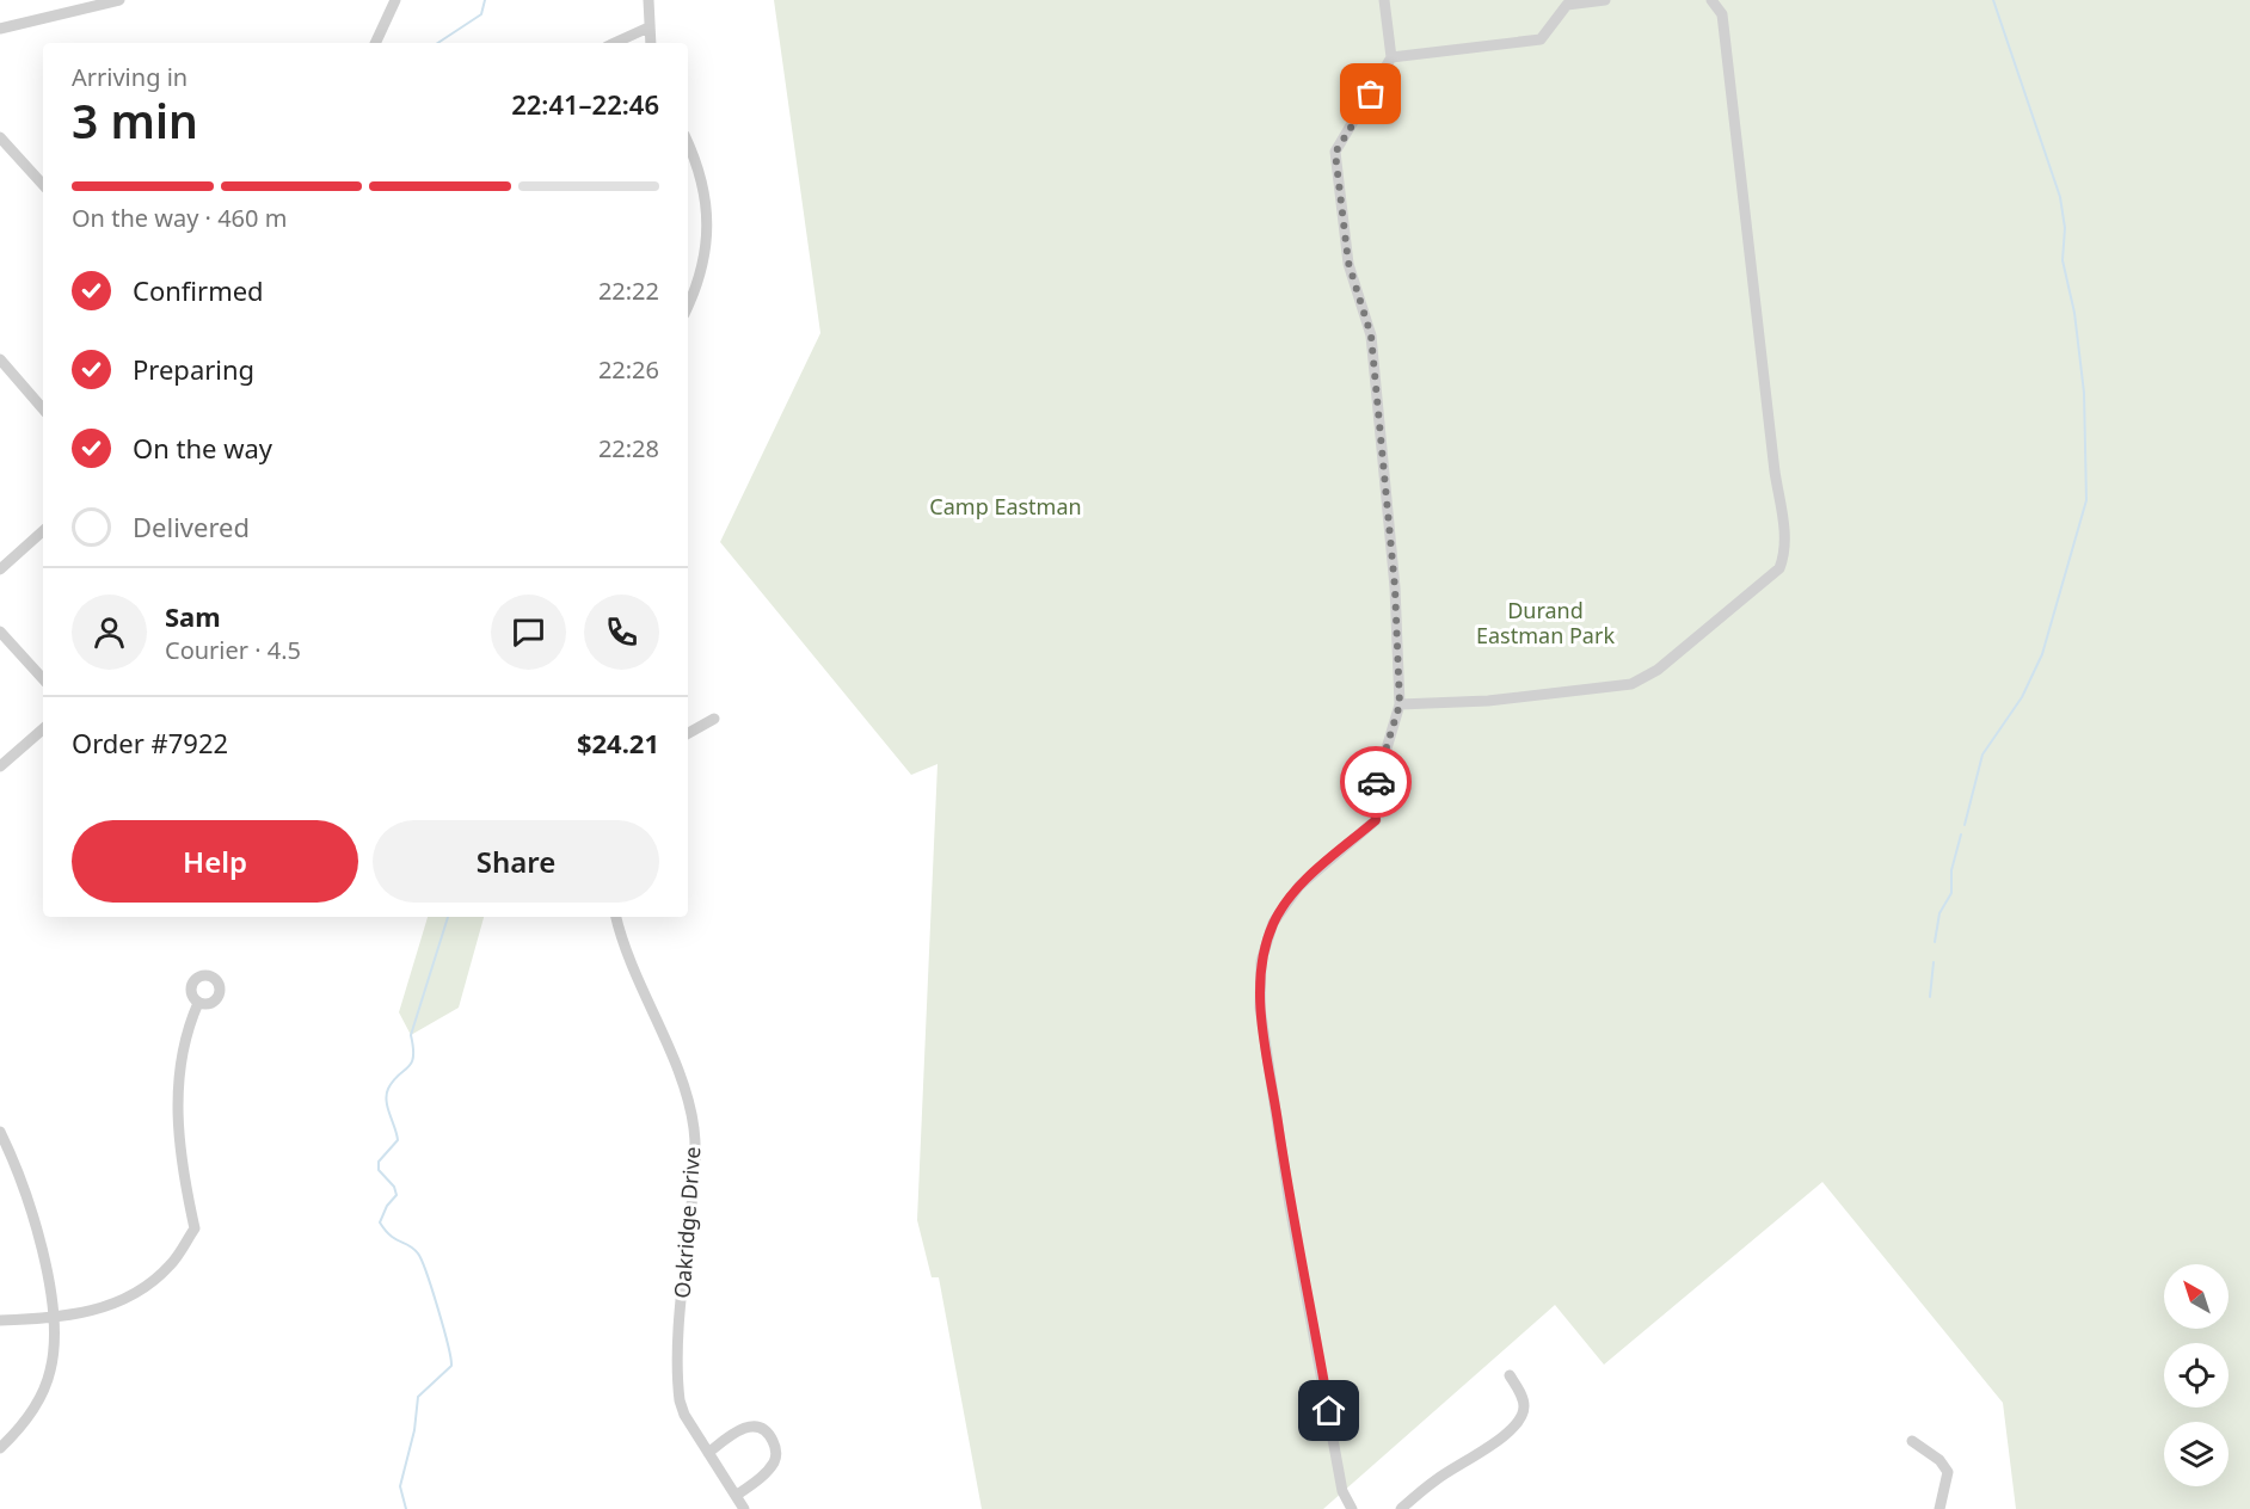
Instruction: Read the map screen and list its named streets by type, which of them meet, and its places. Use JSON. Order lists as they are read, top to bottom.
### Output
{
  "streets": {
    "street": ["Oakridge Drive"]
  },
  "parks": ["Camp Eastman", "Durand Eastman Park"],
  "north": "top left",
  "page": {
    "heading": ["3 min", "Arriving in", "22:41–22:46"],
    "panel": [
      "Sam",
      "Courier · 4.5",
      "Order #7922",
      "$24.21"
    ],
    "bar": "On the way · 460 m",
    "list": [
      ["Confirmed", "22:22"],
      ["Preparing", "22:26"],
      ["On the way", "22:28"],
      "Delivered"
    ],
    "buttons": ["Help", "Share"]
  }
}
